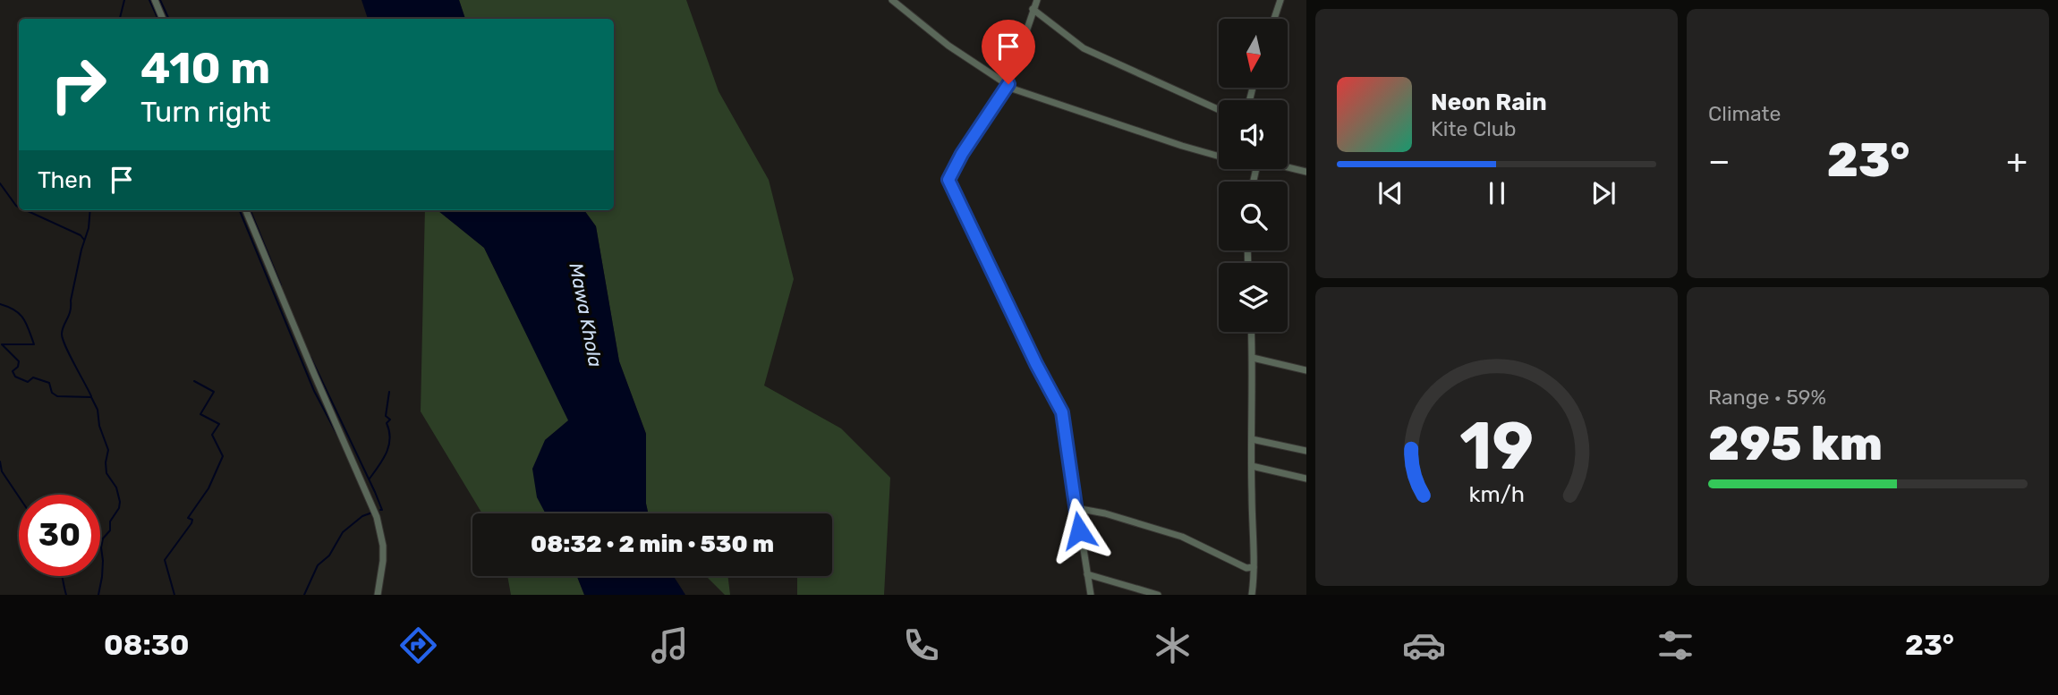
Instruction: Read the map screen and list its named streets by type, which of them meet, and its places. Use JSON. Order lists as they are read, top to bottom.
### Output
{
  "water": ["Mawa Khola"],
  "north": "bottom",
  "page": {
    "tile": [
      "Climate",
      ["Range · 59%", "295 km"]
    ],
    "turn": ["410 m", "Turn right"],
    "song": ["Neon Rain", "Kite Club"],
    "heat": ["−", "23°", "+"],
    "then": "Then",
    "limit": "30",
    "trip": "08:32 · 2 min · 530 m",
    "tabs": ["08:30", "23°"],
    "gauge": ["19", "km/h"]
  }
}
